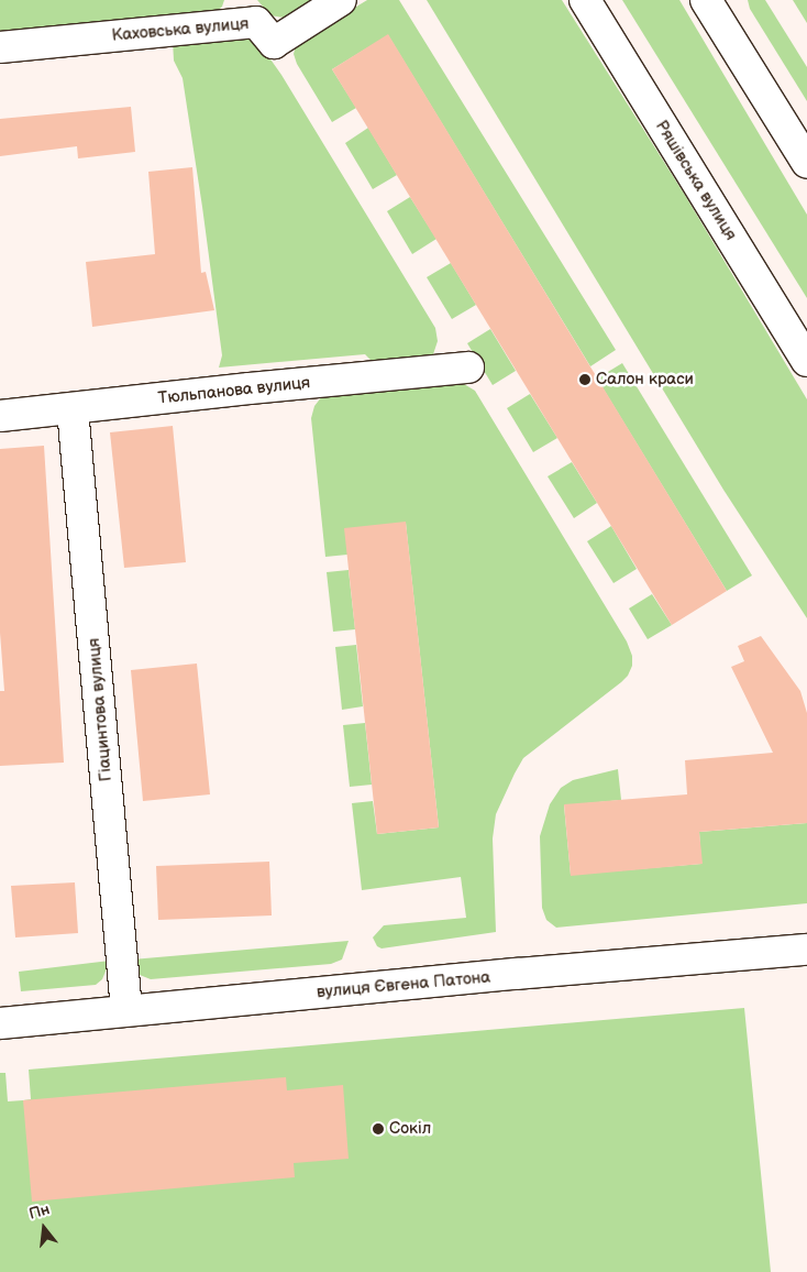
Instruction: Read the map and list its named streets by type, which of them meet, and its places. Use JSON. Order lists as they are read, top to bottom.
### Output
{
  "streets": {
    "street": [
      "Каховська вулиця",
      "Ряшівська вулиця",
      "Тюльпанова вулиця",
      "Гіацинтова вулиця",
      "вулиця Євгена Патона"
    ]
  },
  "crossings": [
    ["Тюльпанова вулиця", "Гіацинтова вулиця"],
    ["Гіацинтова вулиця", "вулиця Євгена Патона"]
  ],
  "places": ["Салон краси", "Сокіл"],
  "north": "top"
}
